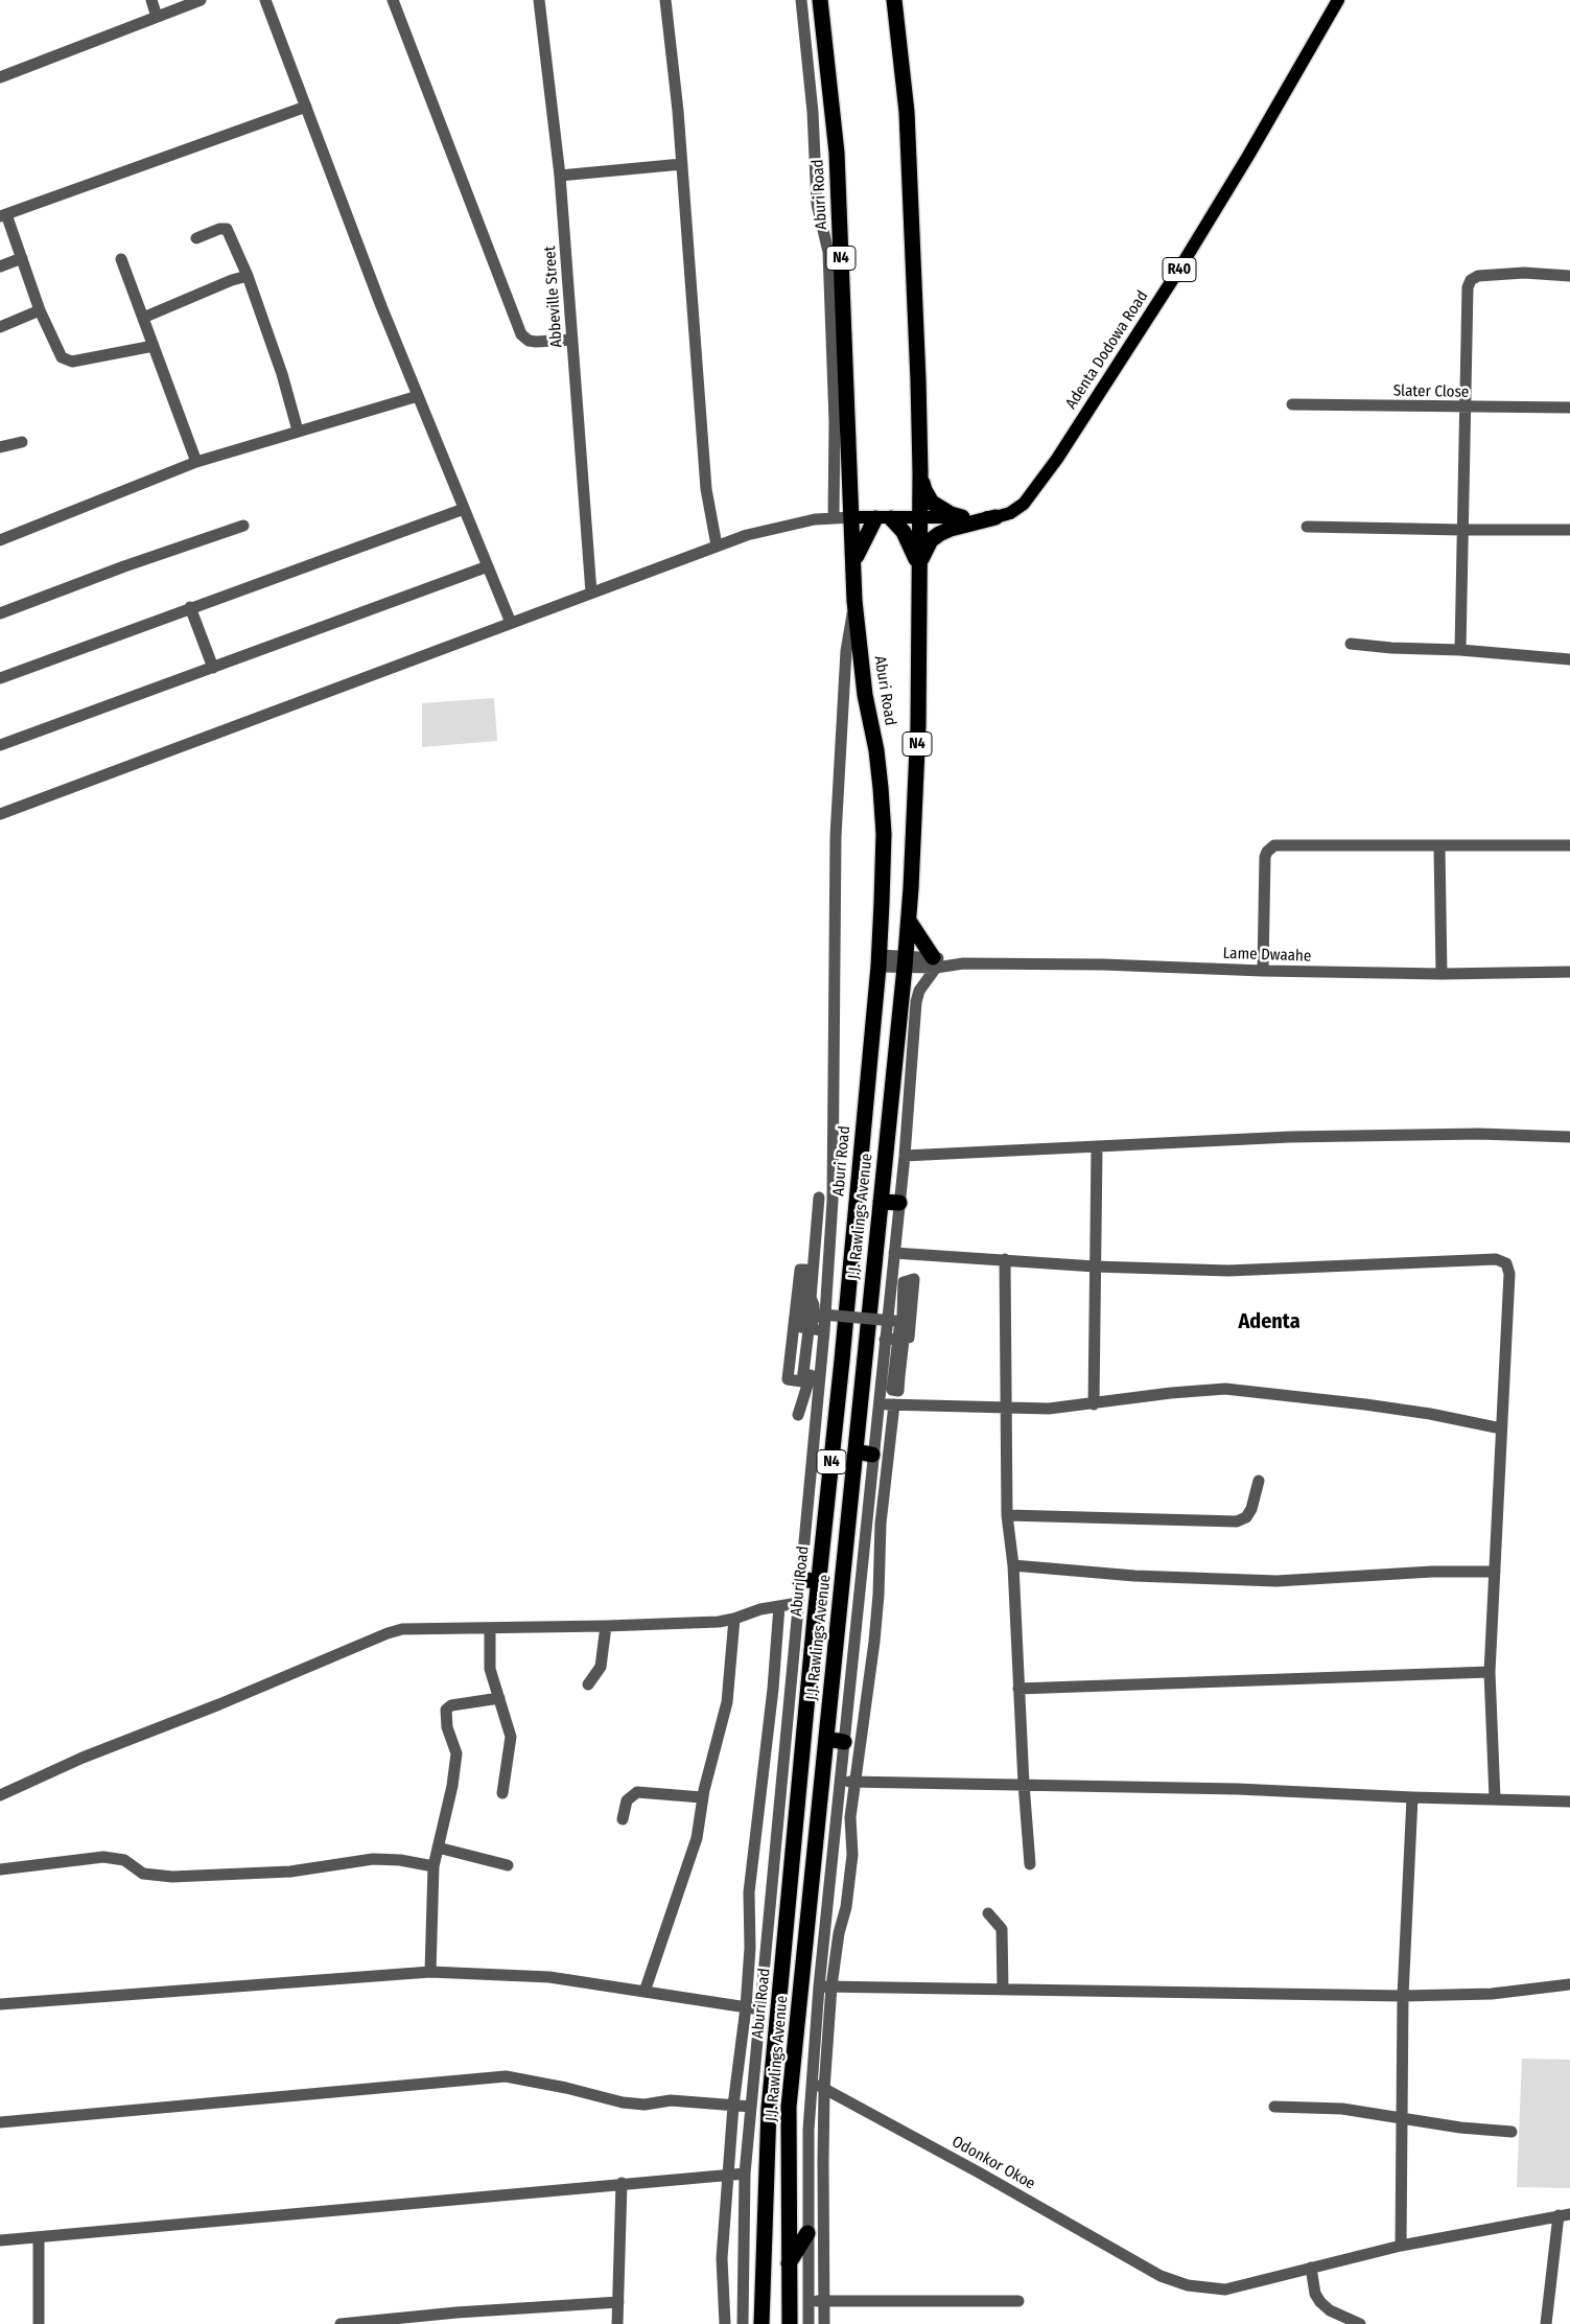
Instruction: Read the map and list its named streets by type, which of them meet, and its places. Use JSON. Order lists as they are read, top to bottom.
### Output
{
  "streets": {
    "highway": ["Aburi Road", "N4", "J.J. Rawlings Avenue"],
    "main road": ["R40", "Adenta Dodowa Road"],
    "street": [
      "Abbeville Street",
      "Slater Close",
      "Lame Dwaahe",
      "Odonkor Okoe"
    ]
  },
  "crossings": [
    ["Aburi Road", "Adenta Dodowa Road"],
    ["Aburi Road", "Lame Dwaahe"],
    ["N4", "Adenta Dodowa Road"],
    ["N4", "Lame Dwaahe"],
    ["N4", "J.J. Rawlings Avenue"],
    ["Lame Dwaahe", "J.J. Rawlings Avenue"]
  ],
  "districts": ["Adenta"]
}
